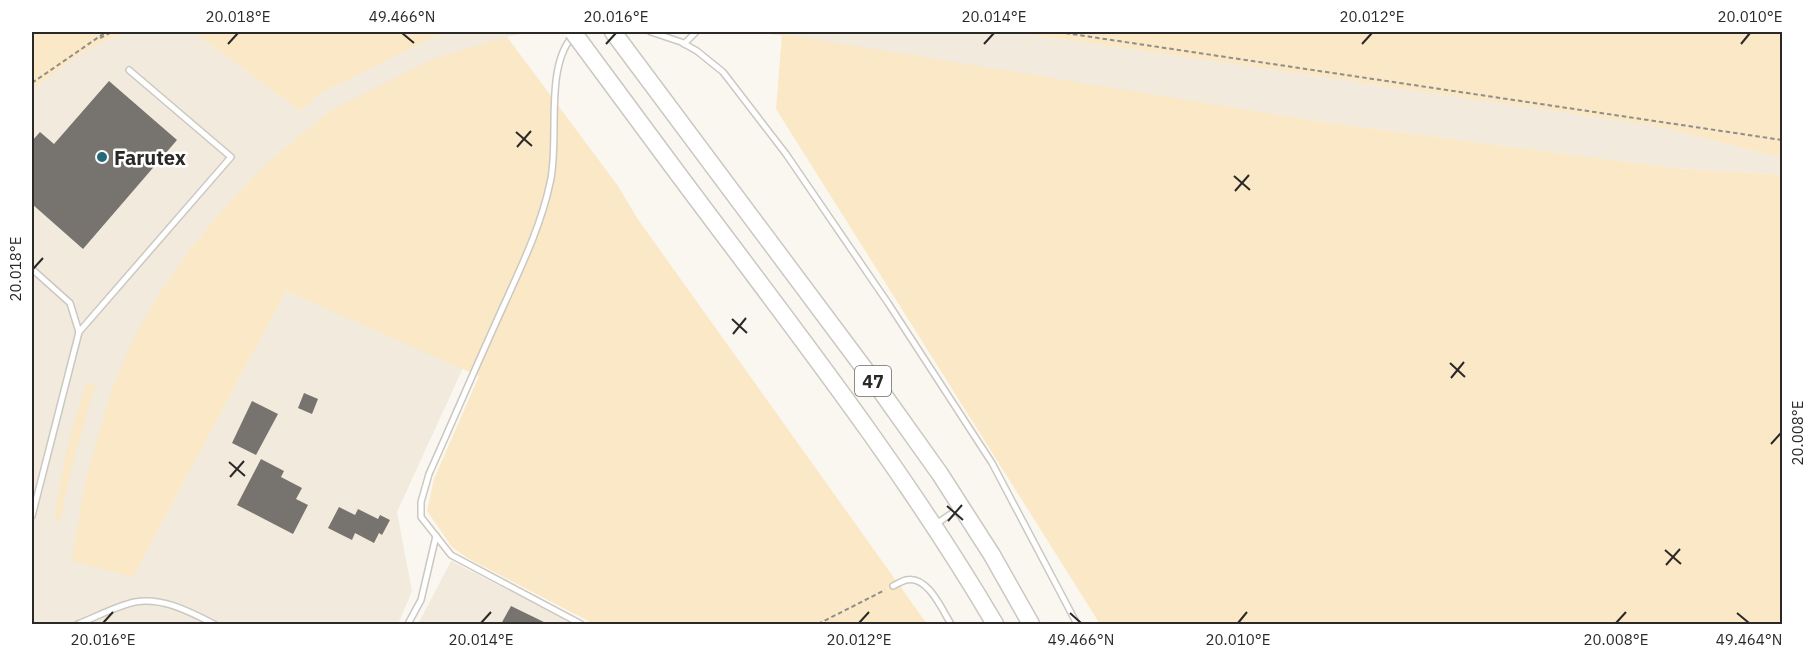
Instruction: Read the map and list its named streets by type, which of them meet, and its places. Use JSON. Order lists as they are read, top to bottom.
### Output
{
  "streets": {
    "main road": ["47"]
  },
  "places": ["Farutex"],
  "coordinates": [
    "20.018°E",
    "49.466°N",
    "20.016°E",
    "20.014°E",
    "20.012°E",
    "20.010°E",
    "20.008°E",
    "49.464°N"
  ]
}
